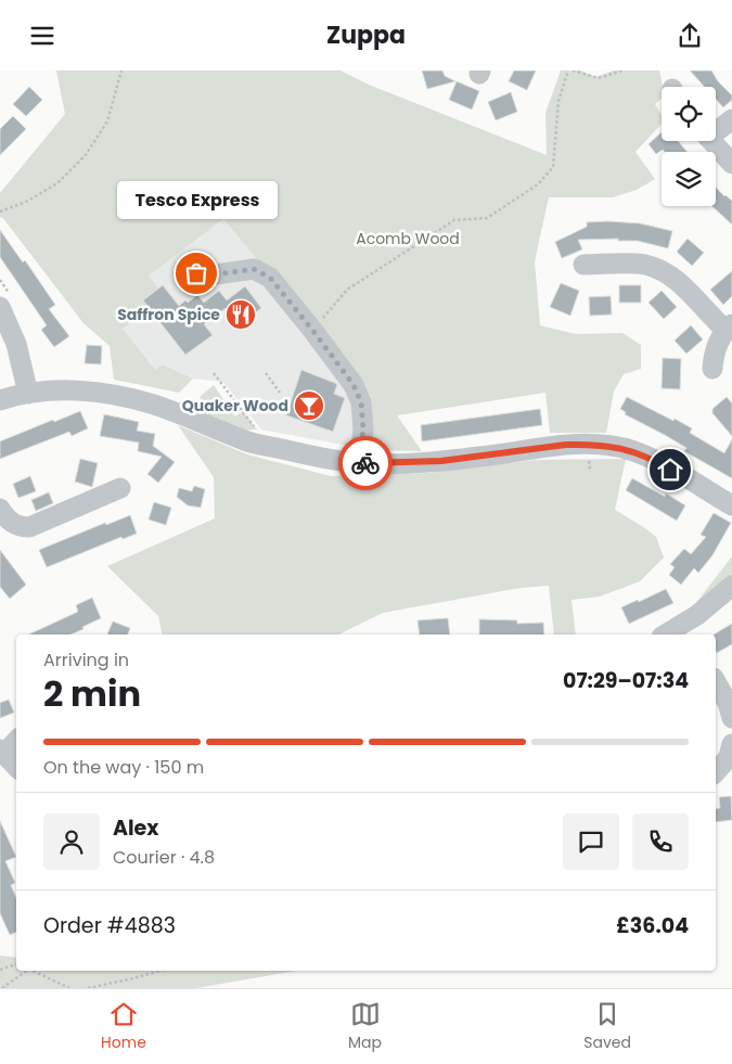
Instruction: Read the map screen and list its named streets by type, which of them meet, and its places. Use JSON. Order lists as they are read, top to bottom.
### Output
{
  "parks": ["Acomb Wood"],
  "places": {
    "other": ["Tesco Express"],
    "restaurant": ["Saffron Spice"],
    "bar": ["Quaker Wood"]
  },
  "page": {
    "header": "Zuppa",
    "bubble": "Tesco Express",
    "heading": ["2 min", "Arriving in", "07:29–07:34"],
    "panel": [
      "Alex",
      "Courier · 4.8",
      "Order #4883",
      "£36.04"
    ],
    "bar": "On the way · 150 m",
    "tabs": ["Home", "Map", "Saved"]
  }
}
